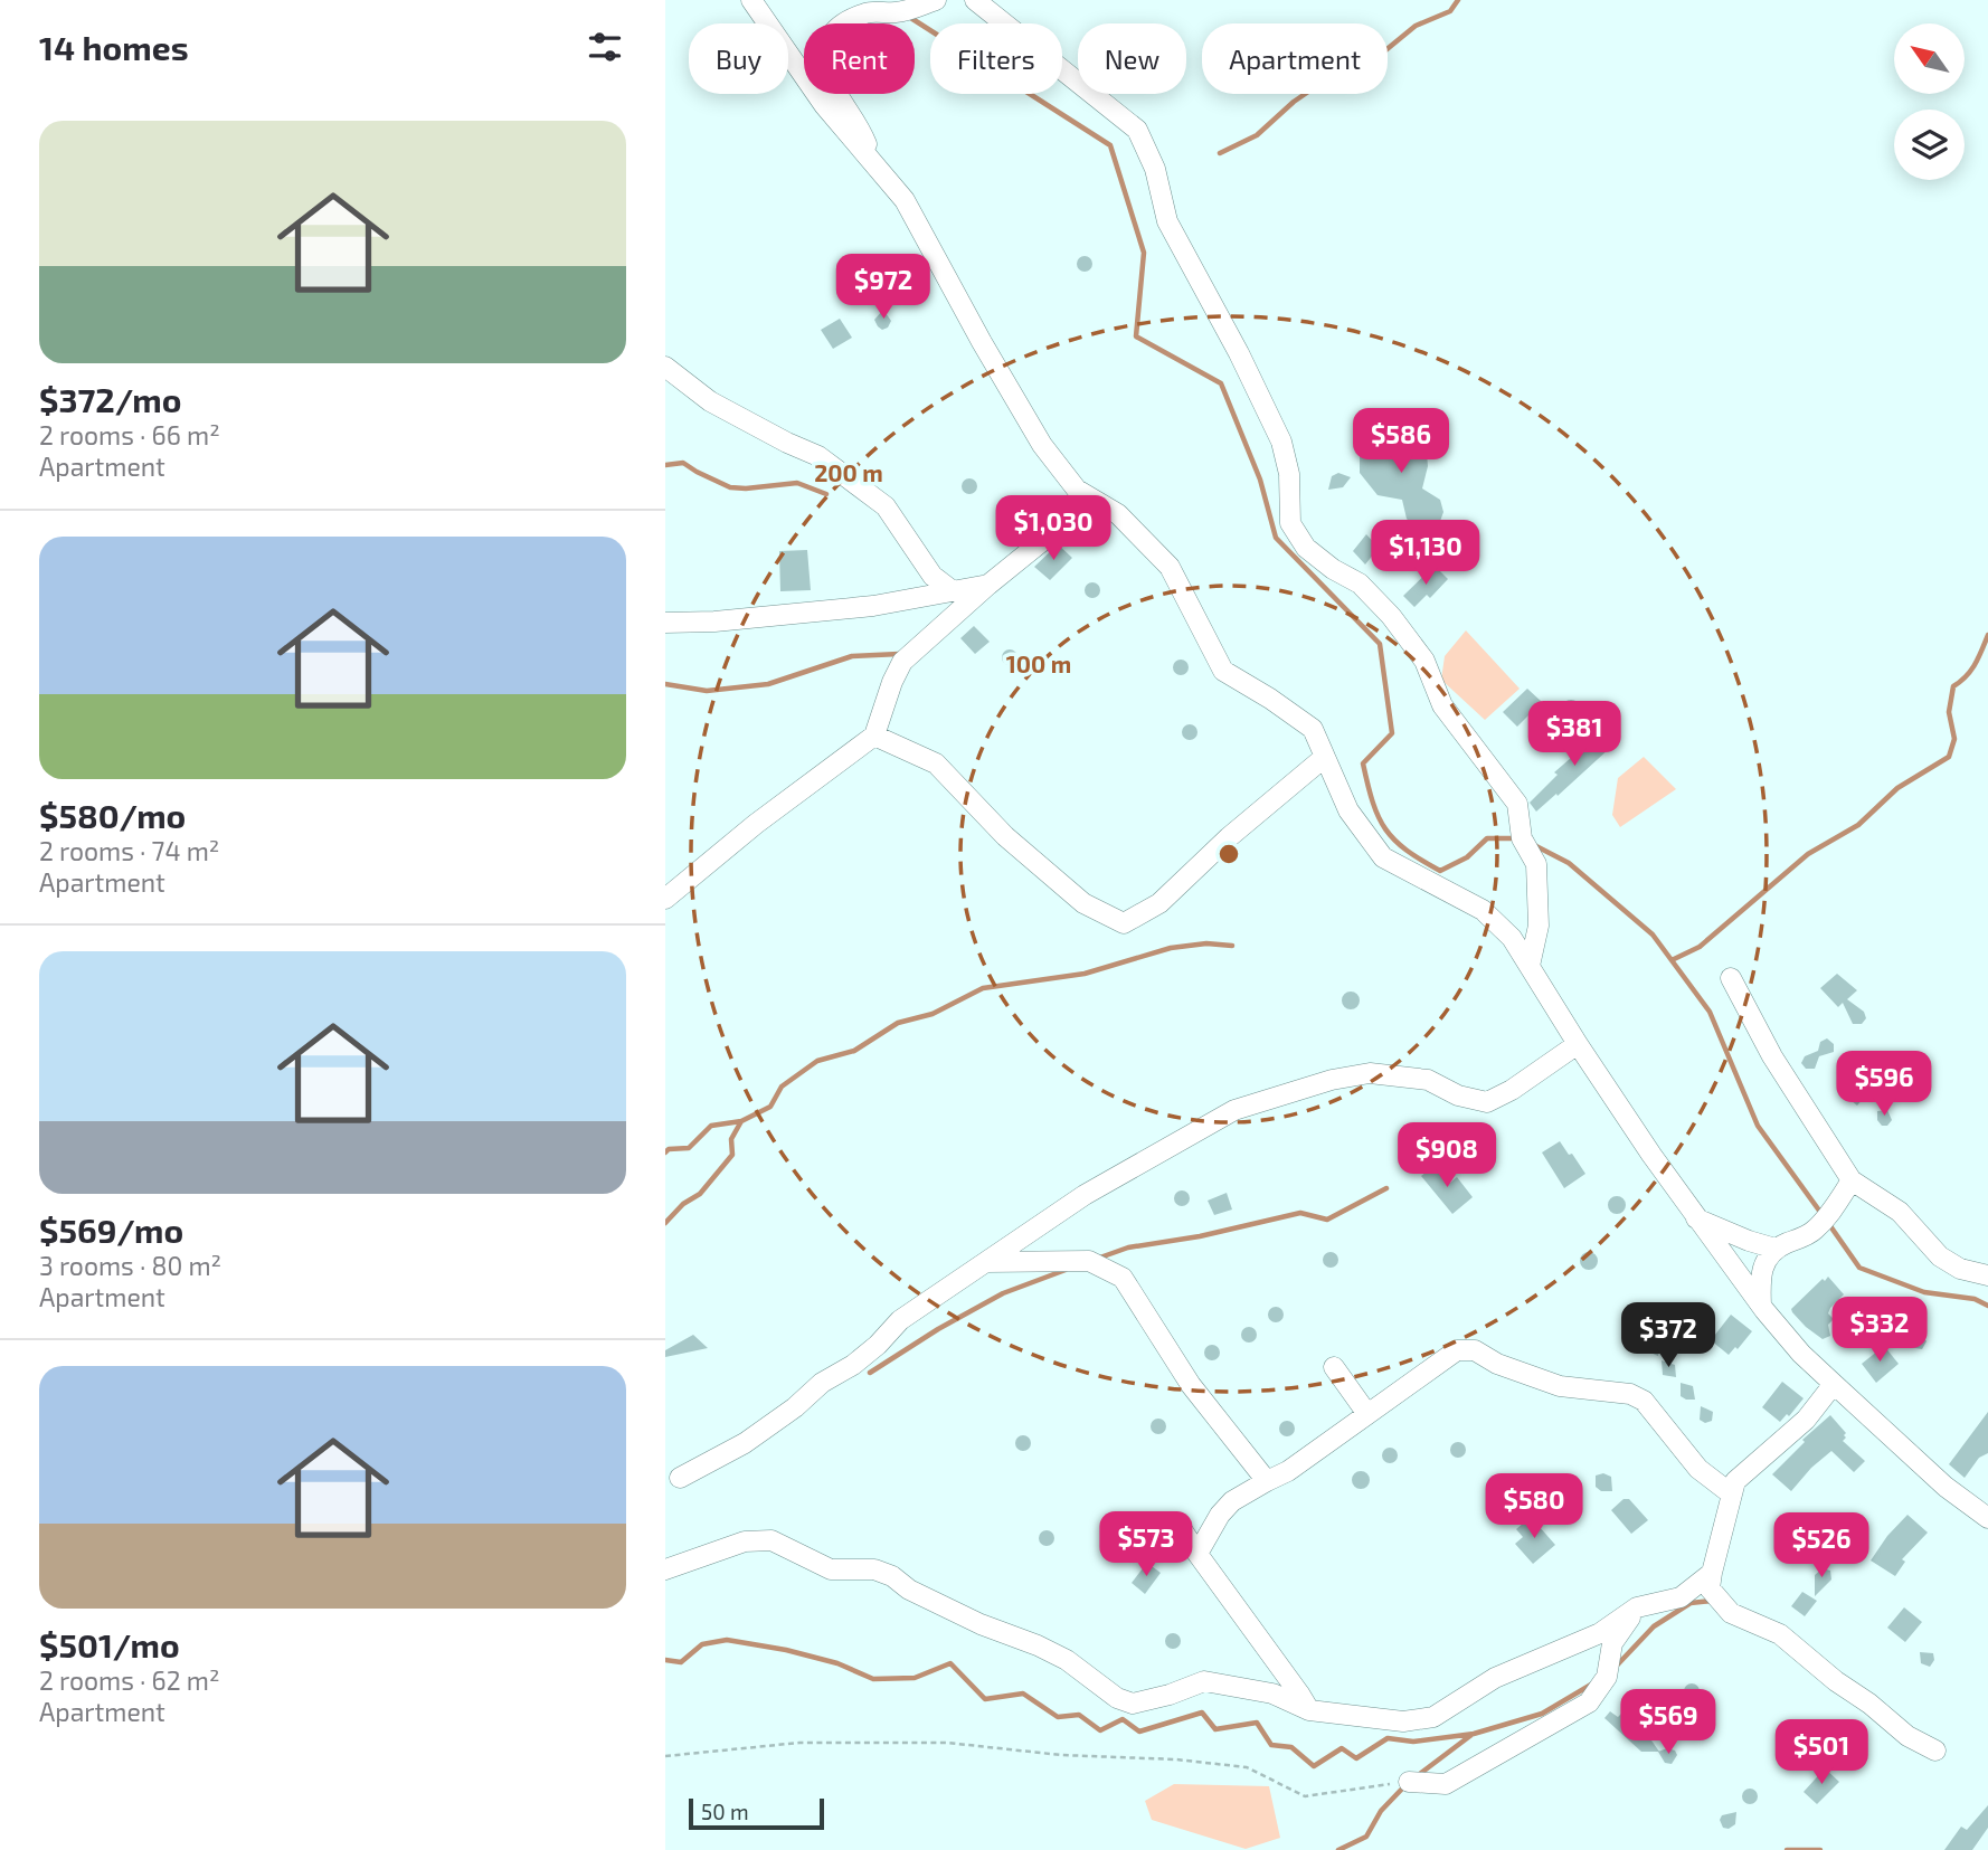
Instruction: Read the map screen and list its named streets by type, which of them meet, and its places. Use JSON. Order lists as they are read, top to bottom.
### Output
{
  "scale_bar": "50 m",
  "north": "top left",
  "page": {
    "heading": "14 homes",
    "chip": [
      "Buy",
      "Rent",
      "Filters",
      "New",
      "Apartment"
    ],
    "list": [
      {
        "name": "$372/mo",
        "note": "2 rooms · 66 m² · Apartment"
      },
      {
        "name": "$580/mo",
        "note": "2 rooms · 74 m² · Apartment"
      },
      {
        "name": "$569/mo",
        "note": "3 rooms · 80 m² · Apartment"
      },
      {
        "name": "$501/mo",
        "note": "2 rooms · 62 m² · Apartment"
      }
    ],
    "price": [
      "$972",
      "$586",
      "$1,030",
      "$1,130",
      "$381",
      "$596",
      "$908",
      "$332",
      "$372",
      "$580",
      "$573",
      "$526",
      "$569",
      "$501"
    ],
    "scale": "50 m"
  },
  "rings": ["200 m", "100 m"]
}
